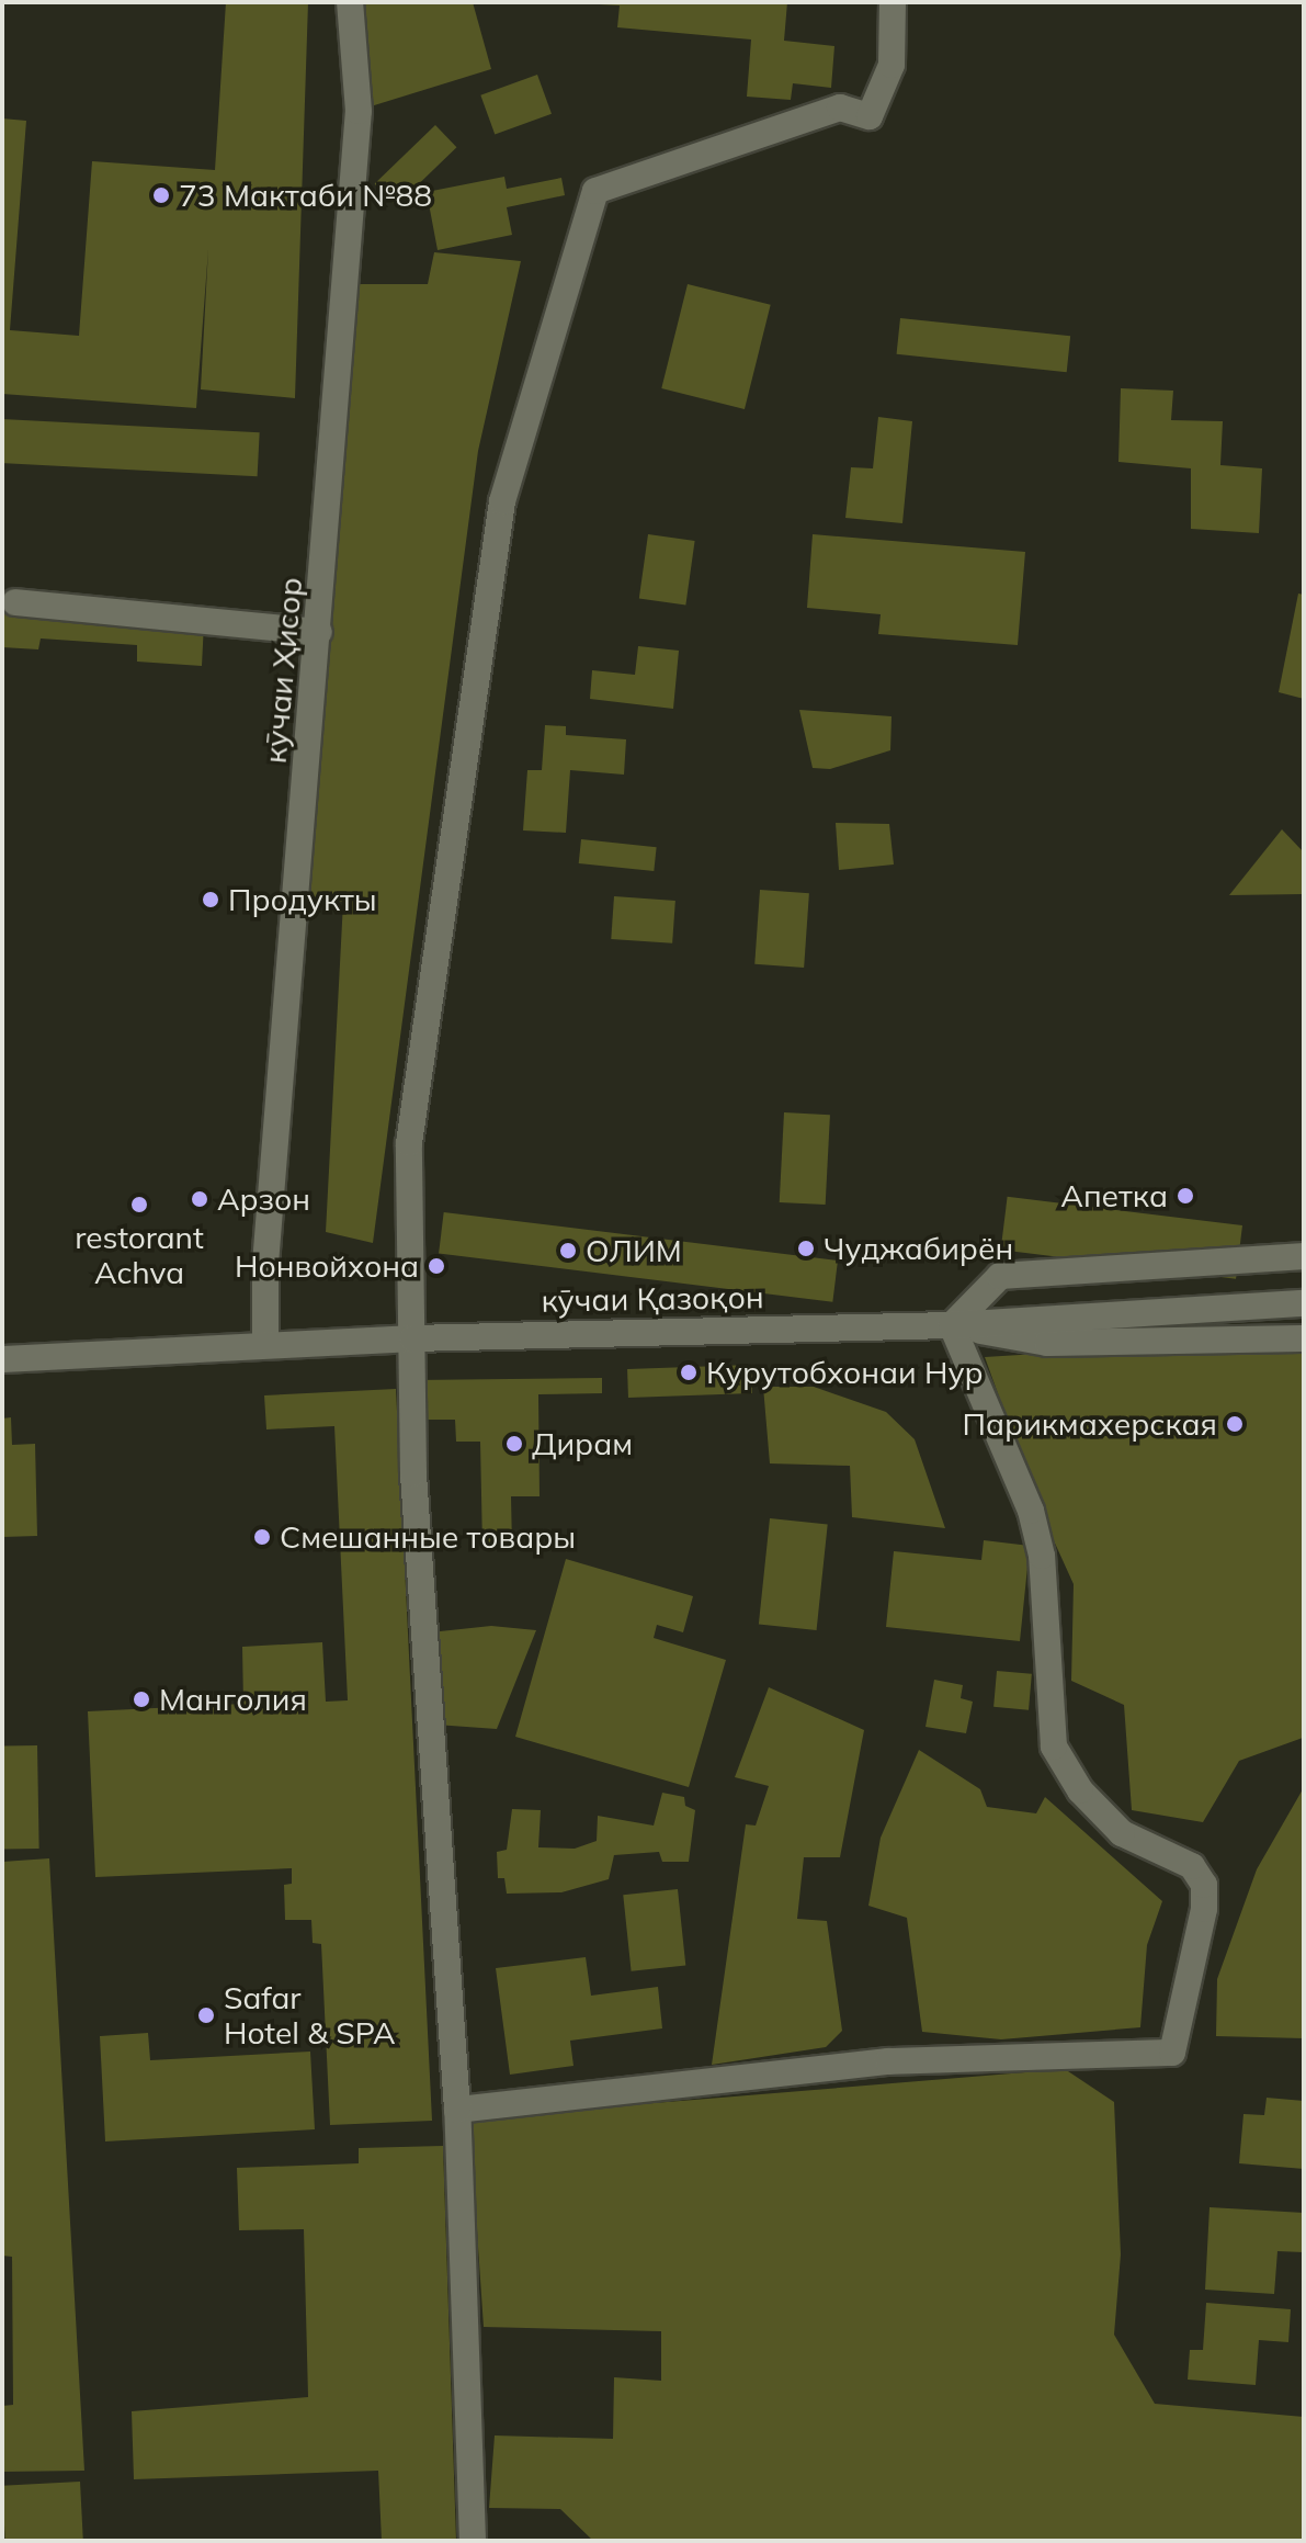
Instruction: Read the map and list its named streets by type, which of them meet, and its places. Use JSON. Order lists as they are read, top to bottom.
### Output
{
  "streets": {
    "street": ["кӯчаи Ҳисор", "кӯчаи Қазоқон"]
  },
  "crossings": [
    ["кӯчаи Ҳисор", "кӯчаи Қазоқон"]
  ],
  "places": [
    "73 Мактаби №88",
    "Продукты",
    "Апетка",
    "Арзон",
    "restorant Achva",
    "Чуджабирён",
    "ОЛИМ",
    "Нонвойхона",
    "Курутобхонаи Нур",
    "Парикмахерская",
    "Дирам",
    "Смешанные товары",
    "Манголия",
    "Safar Hotel & SPA"
  ]
}
